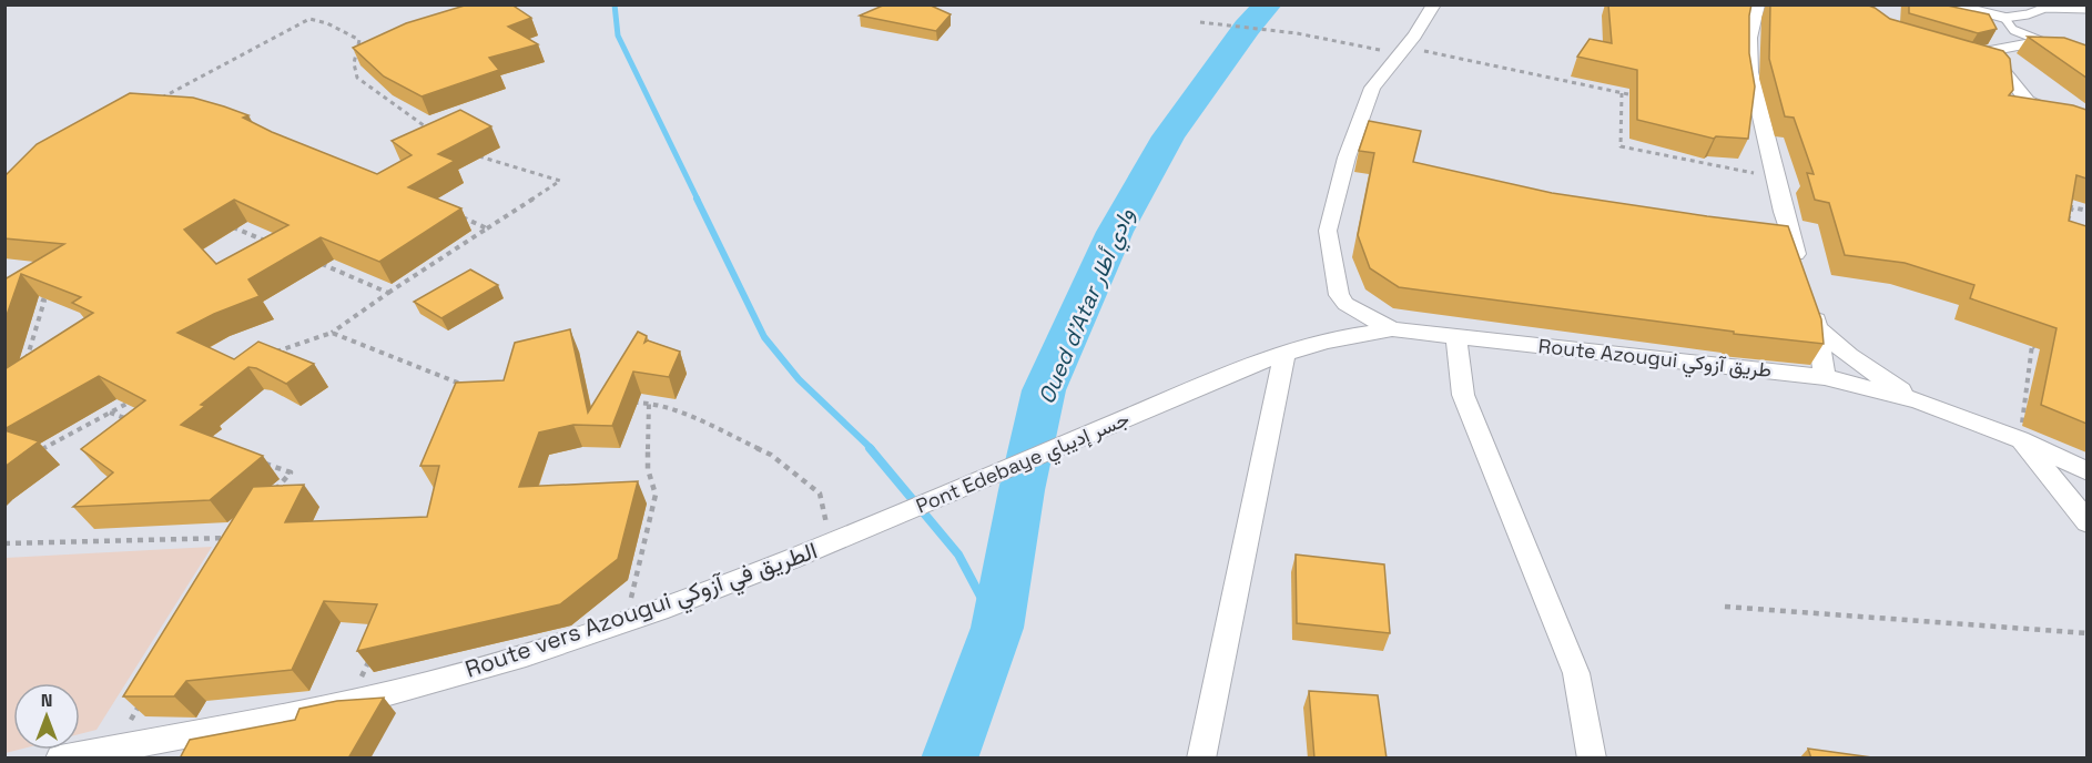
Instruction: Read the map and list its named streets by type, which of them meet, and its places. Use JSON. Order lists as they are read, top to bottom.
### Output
{
  "streets": {
    "street": ["Route Azougui طريق آزوكي", "Pont Edebaye جسر إديباي", "Route vers Azougui الطريق في آزوكي"]
  },
  "crossings": [
    ["Route Azougui طريق آزوكي", "Pont Edebaye جسر إديباي"],
    ["Pont Edebaye جسر إديباي", "Route vers Azougui الطريق في آزوكي"]
  ],
  "water": ["Oued d'Atar وادي أطار"],
  "north": "top"
}
